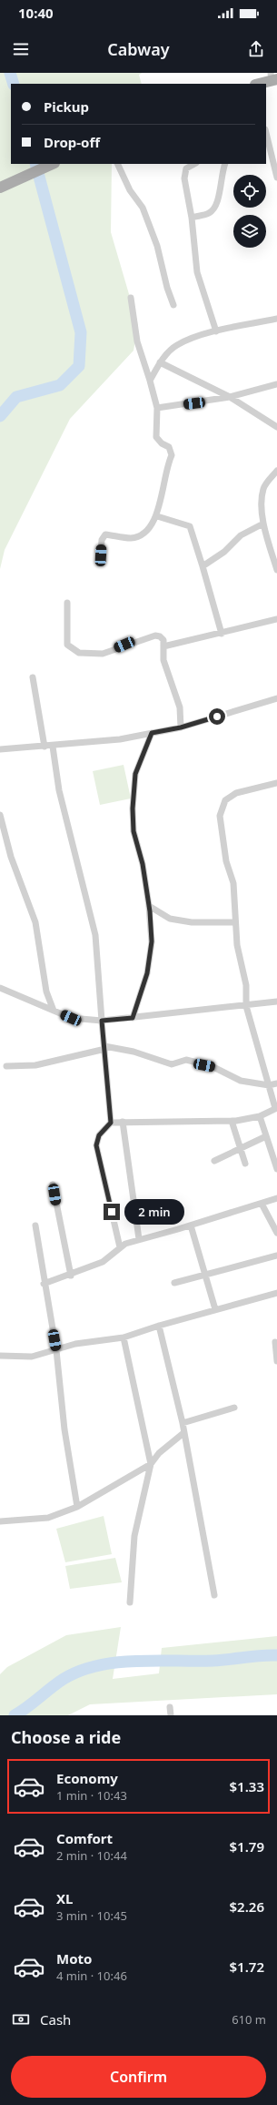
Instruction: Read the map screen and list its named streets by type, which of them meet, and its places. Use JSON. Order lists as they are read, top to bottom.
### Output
{
  "page": {
    "status": "10:40",
    "header": "Cabway",
    "banner": ["Pickup", "Drop-off"],
    "bubble": "2 min",
    "heading": "Choose a ride",
    "list": [
      {
        "name": "Economy",
        "note": "1 min · 10:43",
        "value": "$1.33"
      },
      {
        "name": "Comfort",
        "note": "2 min · 10:44",
        "value": "$1.79"
      },
      {
        "name": "XL",
        "note": "3 min · 10:45",
        "value": "$2.26"
      },
      {
        "name": "Moto",
        "note": "4 min · 10:46",
        "value": "$1.72"
      }
    ],
    "pay": ["Cash", "610 m"],
    "buttons": "Confirm"
  }
}
